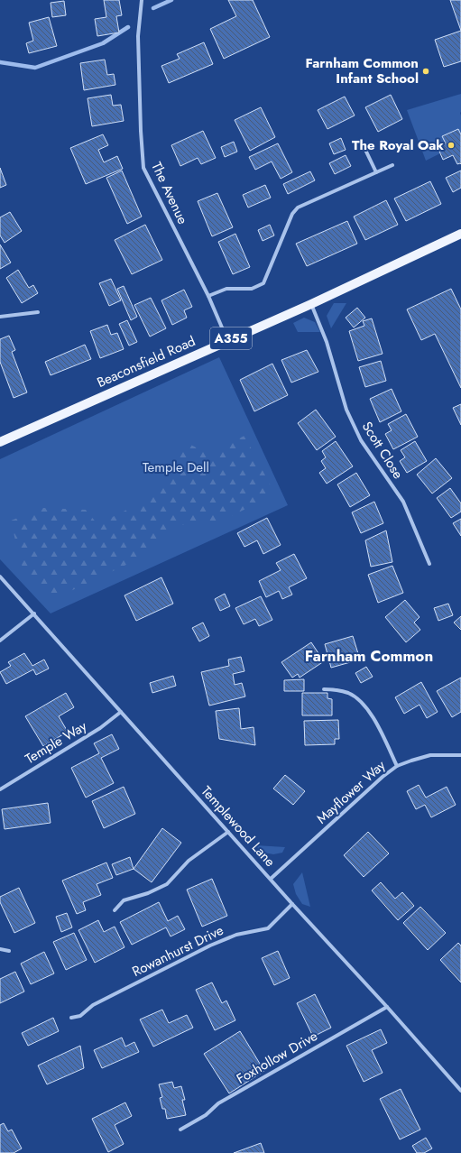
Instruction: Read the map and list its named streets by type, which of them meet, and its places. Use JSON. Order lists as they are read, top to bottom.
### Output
{
  "streets": {
    "main road": ["A355", "Beaconsfield Road"],
    "street": [
      "The Avenue",
      "Scott Close",
      "Temple Way",
      "Mayflower Way",
      "Templewood Lane",
      "Rowanhurst Drive",
      "Foxhollow Drive"
    ]
  },
  "crossings": [
    ["The Avenue", "Beaconsfield Road"],
    ["Beaconsfield Road", "Scott Close"],
    ["Temple Way", "Templewood Lane"],
    ["Mayflower Way", "Templewood Lane"],
    ["Templewood Lane", "Rowanhurst Drive"],
    ["Templewood Lane", "Foxhollow Drive"]
  ],
  "districts": ["Farnham Common"],
  "parks": ["Temple Dell"],
  "places": ["Farnham Common Infant School", "The Royal Oak"]
}
